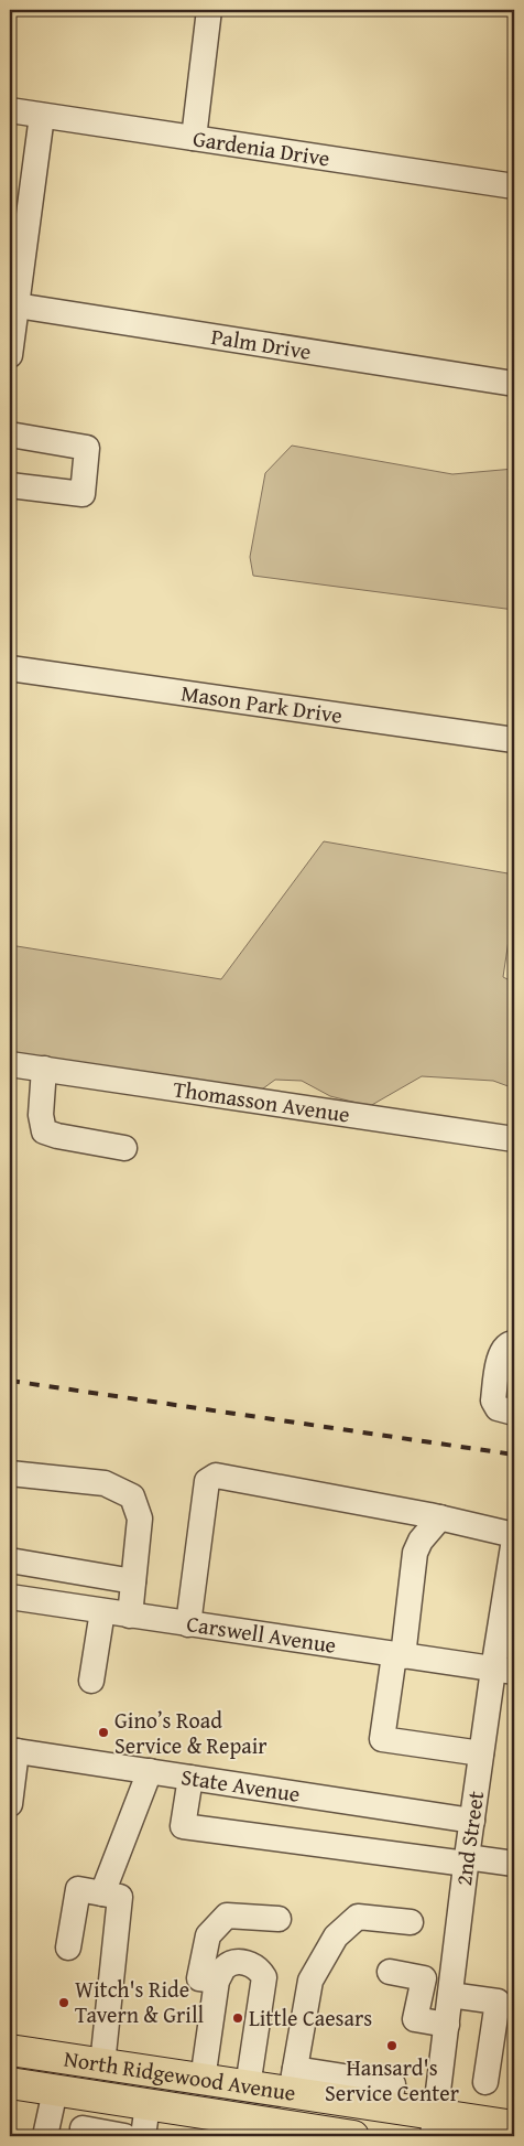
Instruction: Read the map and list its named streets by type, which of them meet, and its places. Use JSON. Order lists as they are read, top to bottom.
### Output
{
  "streets": {
    "main road": ["North Ridgewood Avenue"],
    "street": [
      "Gardenia Drive",
      "Palm Drive",
      "Mason Park Drive",
      "Thomasson Avenue",
      "Carswell Avenue",
      "State Avenue",
      "2nd Street"
    ]
  },
  "crossings": [
    ["Carswell Avenue", "2nd Street"],
    ["State Avenue", "2nd Street"],
    ["2nd Street", "North Ridgewood Avenue"]
  ],
  "places": [
    "Gino’s Road Service & Repair",
    "Witch's Ride Tavern & Grill",
    "Little Caesars",
    "Hansard's Service Center"
  ]
}
